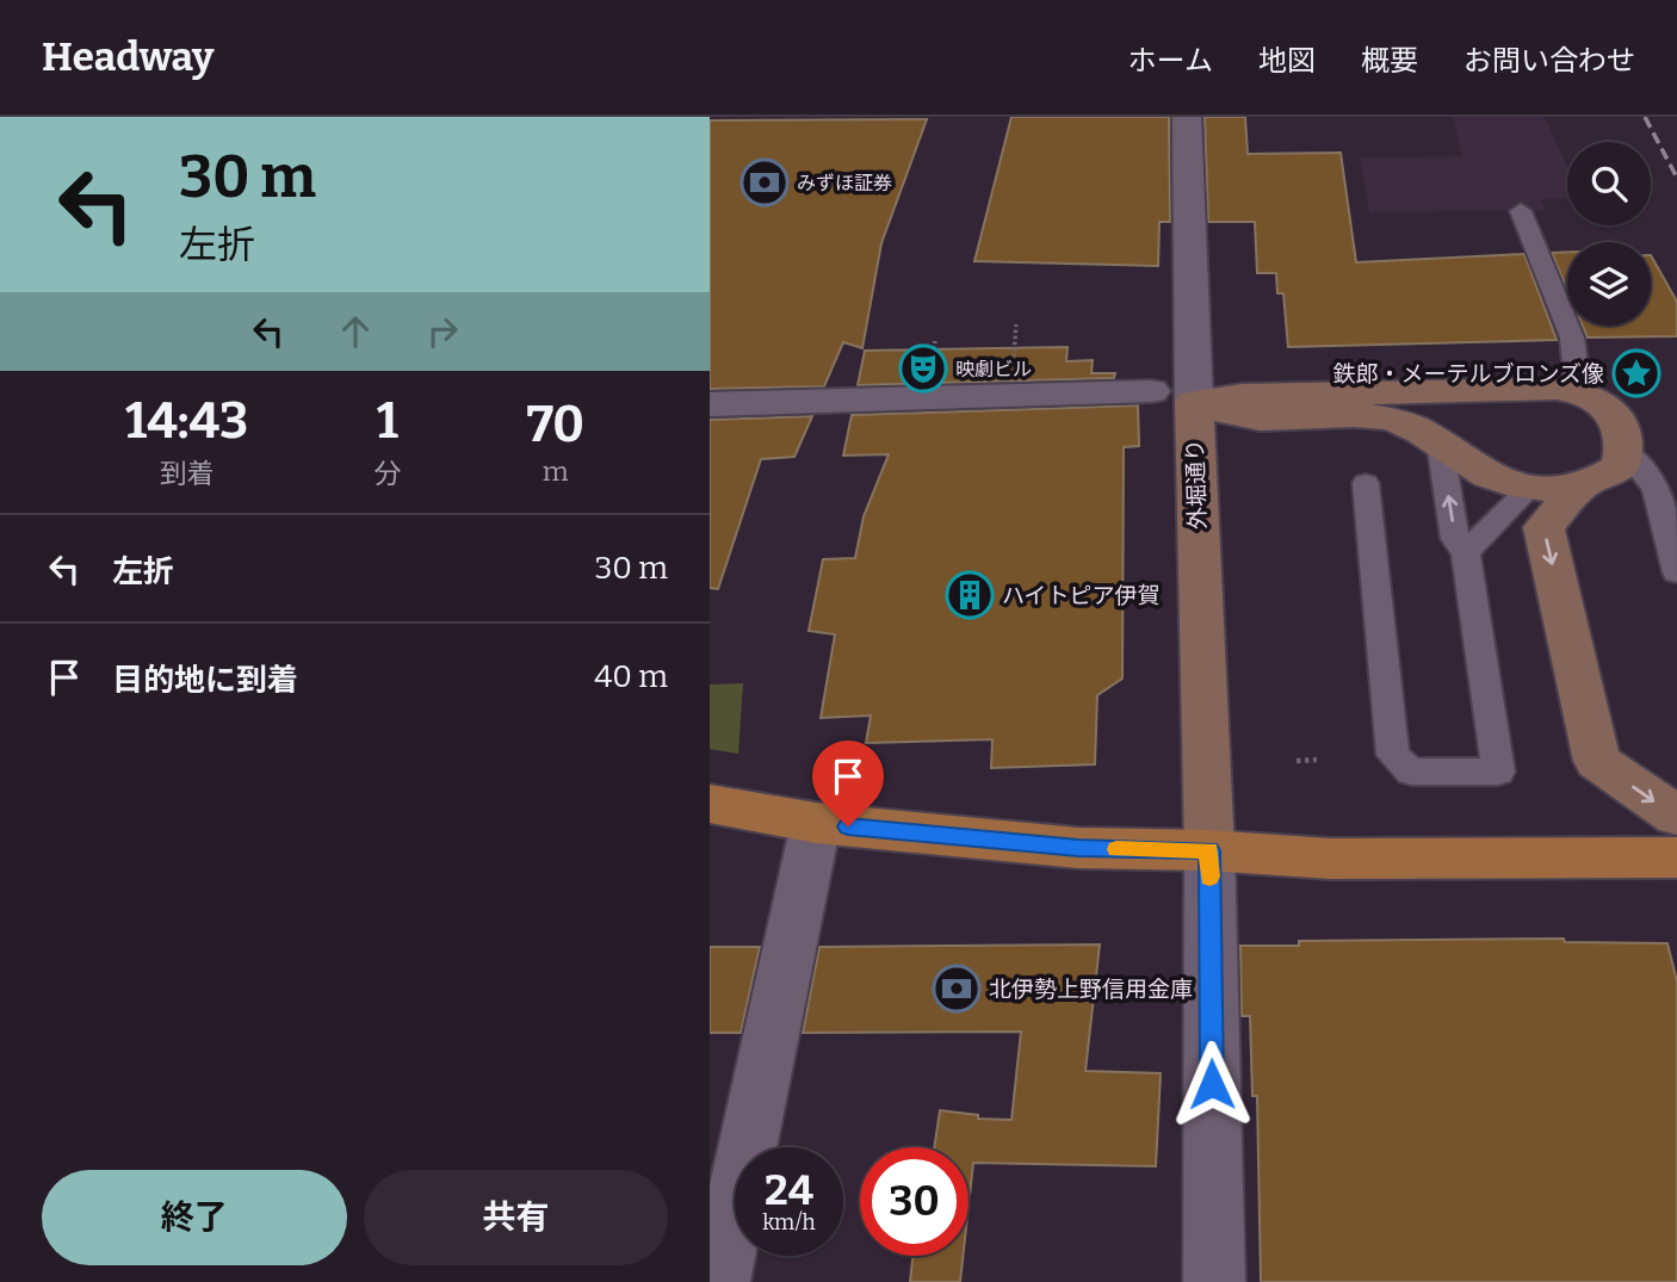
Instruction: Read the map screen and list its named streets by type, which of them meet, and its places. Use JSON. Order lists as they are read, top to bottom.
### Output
{
  "streets": {
    "street": ["外堀通り"]
  },
  "places": {
    "bank": ["みずほ証券", "北伊勢上野信用金庫"],
    "theatre": ["映劇ビル"],
    "place": ["鉄郎・メーテルブロンズ像"],
    "building": ["ハイトピア伊賀"]
  },
  "page": {
    "header": "Headway",
    "nav": [
      "ホーム",
      "地図",
      "概要",
      "お問い合わせ"
    ],
    "turn": ["30 m", "左折"],
    "eta": [
      "14:43",
      "到着",
      "1",
      "分",
      "70",
      "m"
    ],
    "list": [
      {
        "name": "左折",
        "value": "30 m"
      },
      {
        "name": "目的地に到着",
        "value": "40 m"
      }
    ],
    "speed": "24 km/h",
    "limit": "30",
    "buttons": ["終了", "共有"]
  }
}
